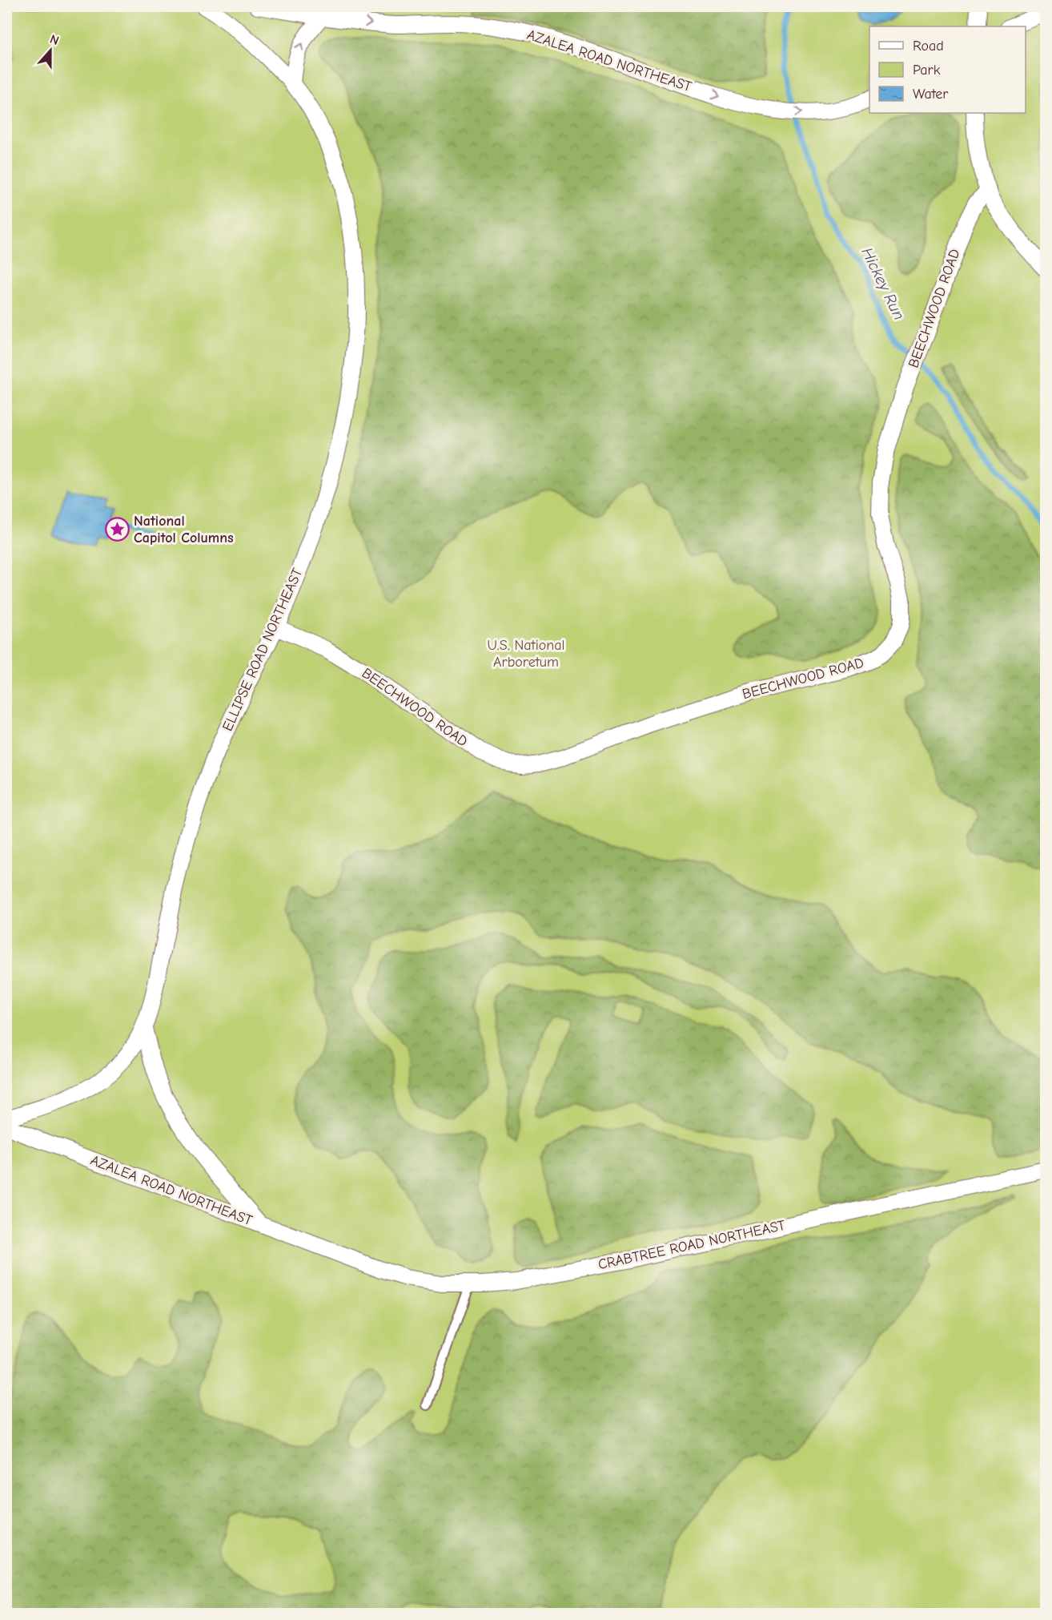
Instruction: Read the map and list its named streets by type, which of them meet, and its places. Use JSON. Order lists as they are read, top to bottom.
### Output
{
  "streets": {
    "street": [
      "AZALEA ROAD NORTHEAST",
      "BEECHWOOD ROAD",
      "ELLIPSE ROAD NORTHEAST",
      "CRABTREE ROAD NORTHEAST"
    ]
  },
  "crossings": [
    ["AZALEA ROAD NORTHEAST", "CRABTREE ROAD NORTHEAST"],
    ["BEECHWOOD ROAD", "ELLIPSE ROAD NORTHEAST"]
  ],
  "one_way": ["AZALEA ROAD NORTHEAST"],
  "water": ["Hickey Run"],
  "parks": ["U.S. National Arboretum"],
  "places": {
    "place": ["National Capitol Columns"]
  },
  "legend": ["Road", "Park", "Water"],
  "north": "top"
}
